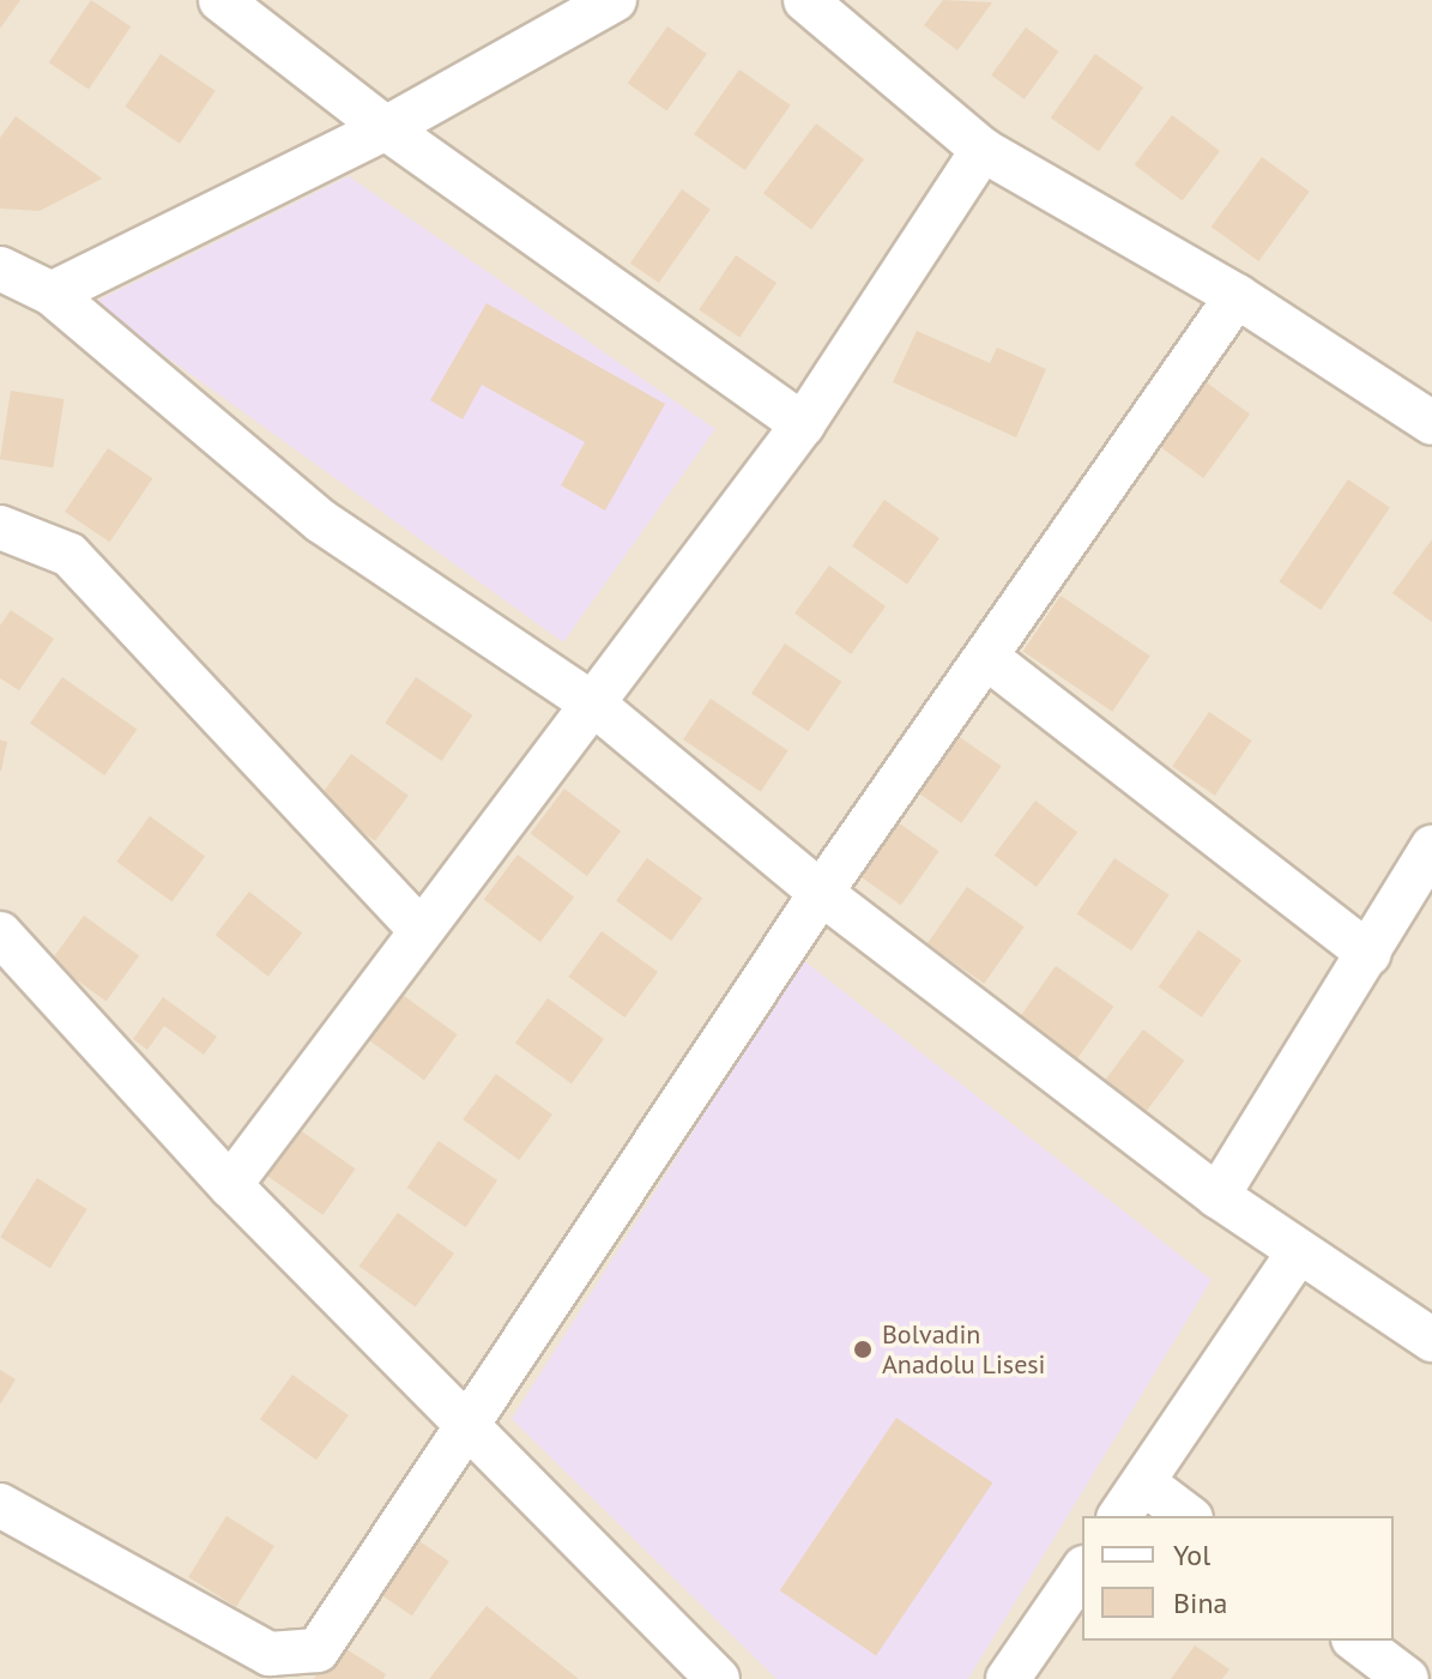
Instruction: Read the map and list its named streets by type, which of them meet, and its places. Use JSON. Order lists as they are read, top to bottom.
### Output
{
  "places": ["Bolvadin Anadolu Lisesi"],
  "legend": ["Yol", "Bina"]
}
